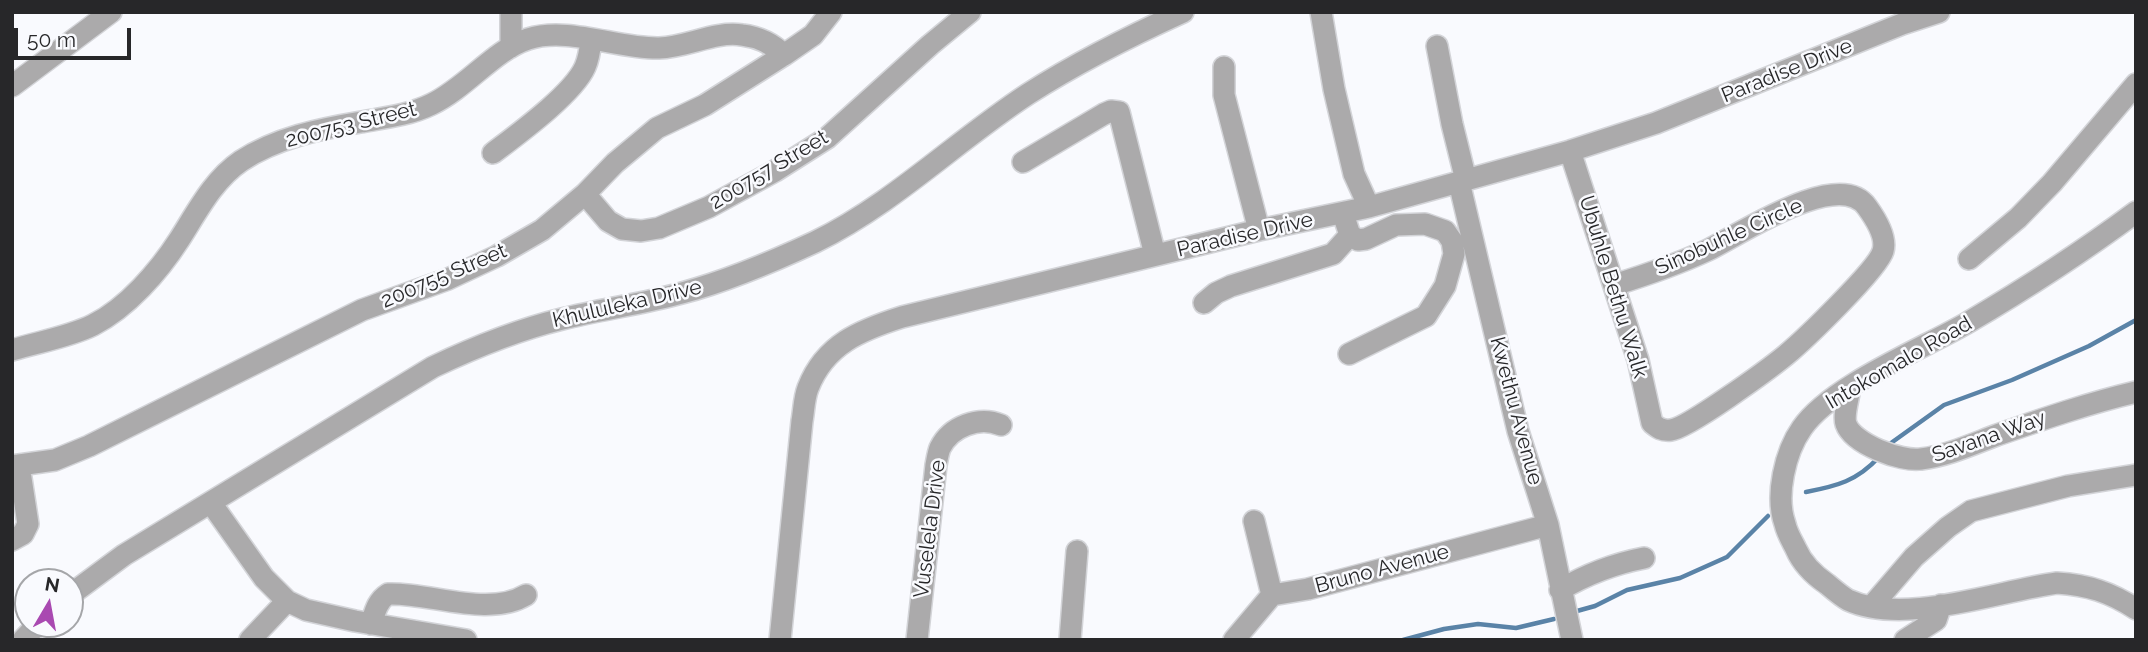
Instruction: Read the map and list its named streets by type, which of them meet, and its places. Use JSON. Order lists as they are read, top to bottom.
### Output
{
  "streets": {
    "street": [
      "Paradise Drive",
      "200753 Street",
      "200757 Street",
      "Sinobuhle Circle",
      "200755 Street",
      "Ubuhle Bethu Walk",
      "Khululeka Drive",
      "Intokomalo Road",
      "Kwethu Avenue",
      "Savana Way",
      "Vuselela Drive",
      "Bruno Avenue"
    ]
  },
  "crossings": [
    ["Paradise Drive", "Ubuhle Bethu Walk"],
    ["Paradise Drive", "Kwethu Avenue"],
    ["200753 Street", "200755 Street"],
    ["200757 Street", "200755 Street"],
    ["Sinobuhle Circle", "Ubuhle Bethu Walk"],
    ["Intokomalo Road", "Savana Way"],
    ["Kwethu Avenue", "Bruno Avenue"]
  ],
  "scale_bar": "50 m",
  "north": "top"
}
